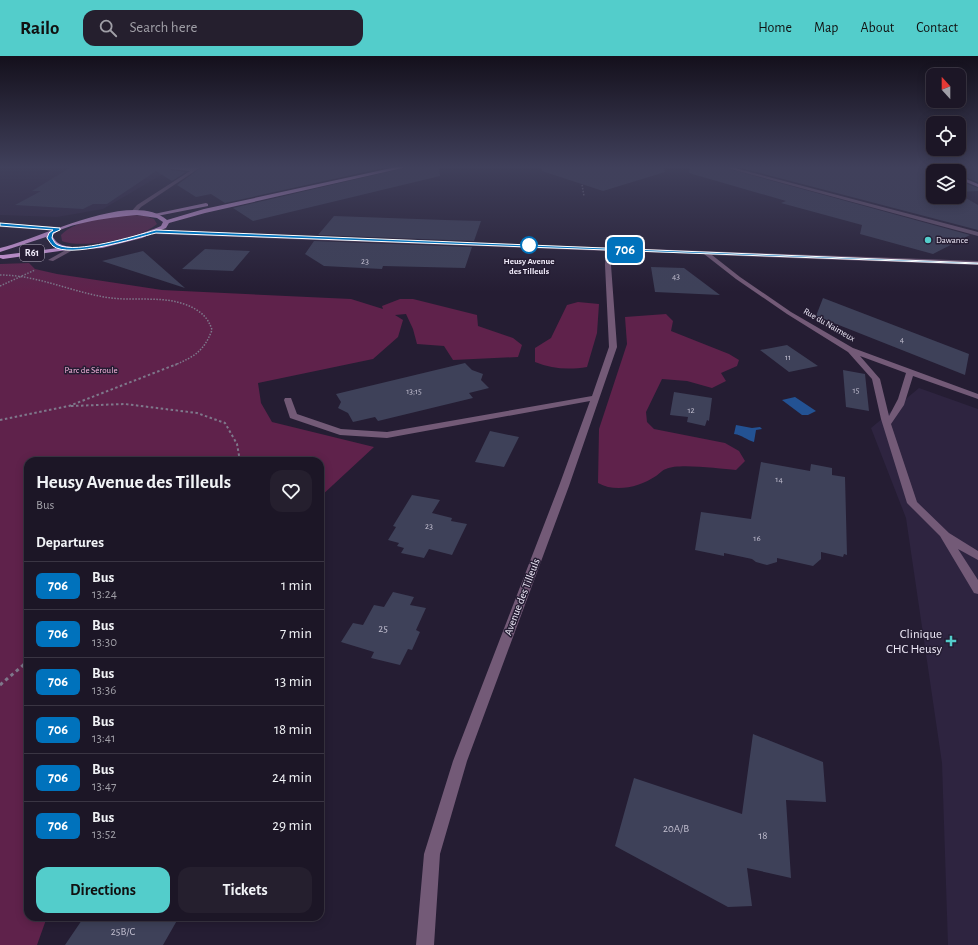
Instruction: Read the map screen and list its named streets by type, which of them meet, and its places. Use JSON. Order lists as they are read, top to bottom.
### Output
{
  "streets": {
    "highway": ["R61"],
    "street": ["Rue du Naimeux", "Avenue des Tilleuls"]
  },
  "parks": ["Parc de Séroule"],
  "places": {
    "other": ["Dawance", "Heusy Avenue des Tilleuls"],
    "health": ["Clinique CHC Heusy"]
  },
  "lines": ["bus line 706"],
  "house_numbers": [
    "23",
    "43",
    "4",
    "11",
    "15",
    "13;15",
    "12",
    "14",
    "23",
    "16",
    "25",
    "20A/B",
    "18",
    "25B/C"
  ],
  "north": "top",
  "page": {
    "header": "Railo",
    "search": "Search here",
    "nav": [
      "Home",
      "Map",
      "About",
      "Contact"
    ],
    "on_map": "706",
    "heading": [
      ["Heusy Avenue des Tilleuls", "Bus"],
      "Departures"
    ],
    "list": [
      {
        "mark": "706",
        "name": "Bus",
        "note": "13:24",
        "value": "1 min"
      },
      {
        "mark": "706",
        "name": "Bus",
        "note": "13:30",
        "value": "7 min"
      },
      {
        "mark": "706",
        "name": "Bus",
        "note": "13:36",
        "value": "13 min"
      },
      {
        "mark": "706",
        "name": "Bus",
        "note": "13:41",
        "value": "18 min"
      },
      {
        "mark": "706",
        "name": "Bus",
        "note": "13:47",
        "value": "24 min"
      },
      {
        "mark": "706",
        "name": "Bus",
        "note": "13:52",
        "value": "29 min"
      }
    ],
    "buttons": ["Directions", "Tickets"]
  }
}
